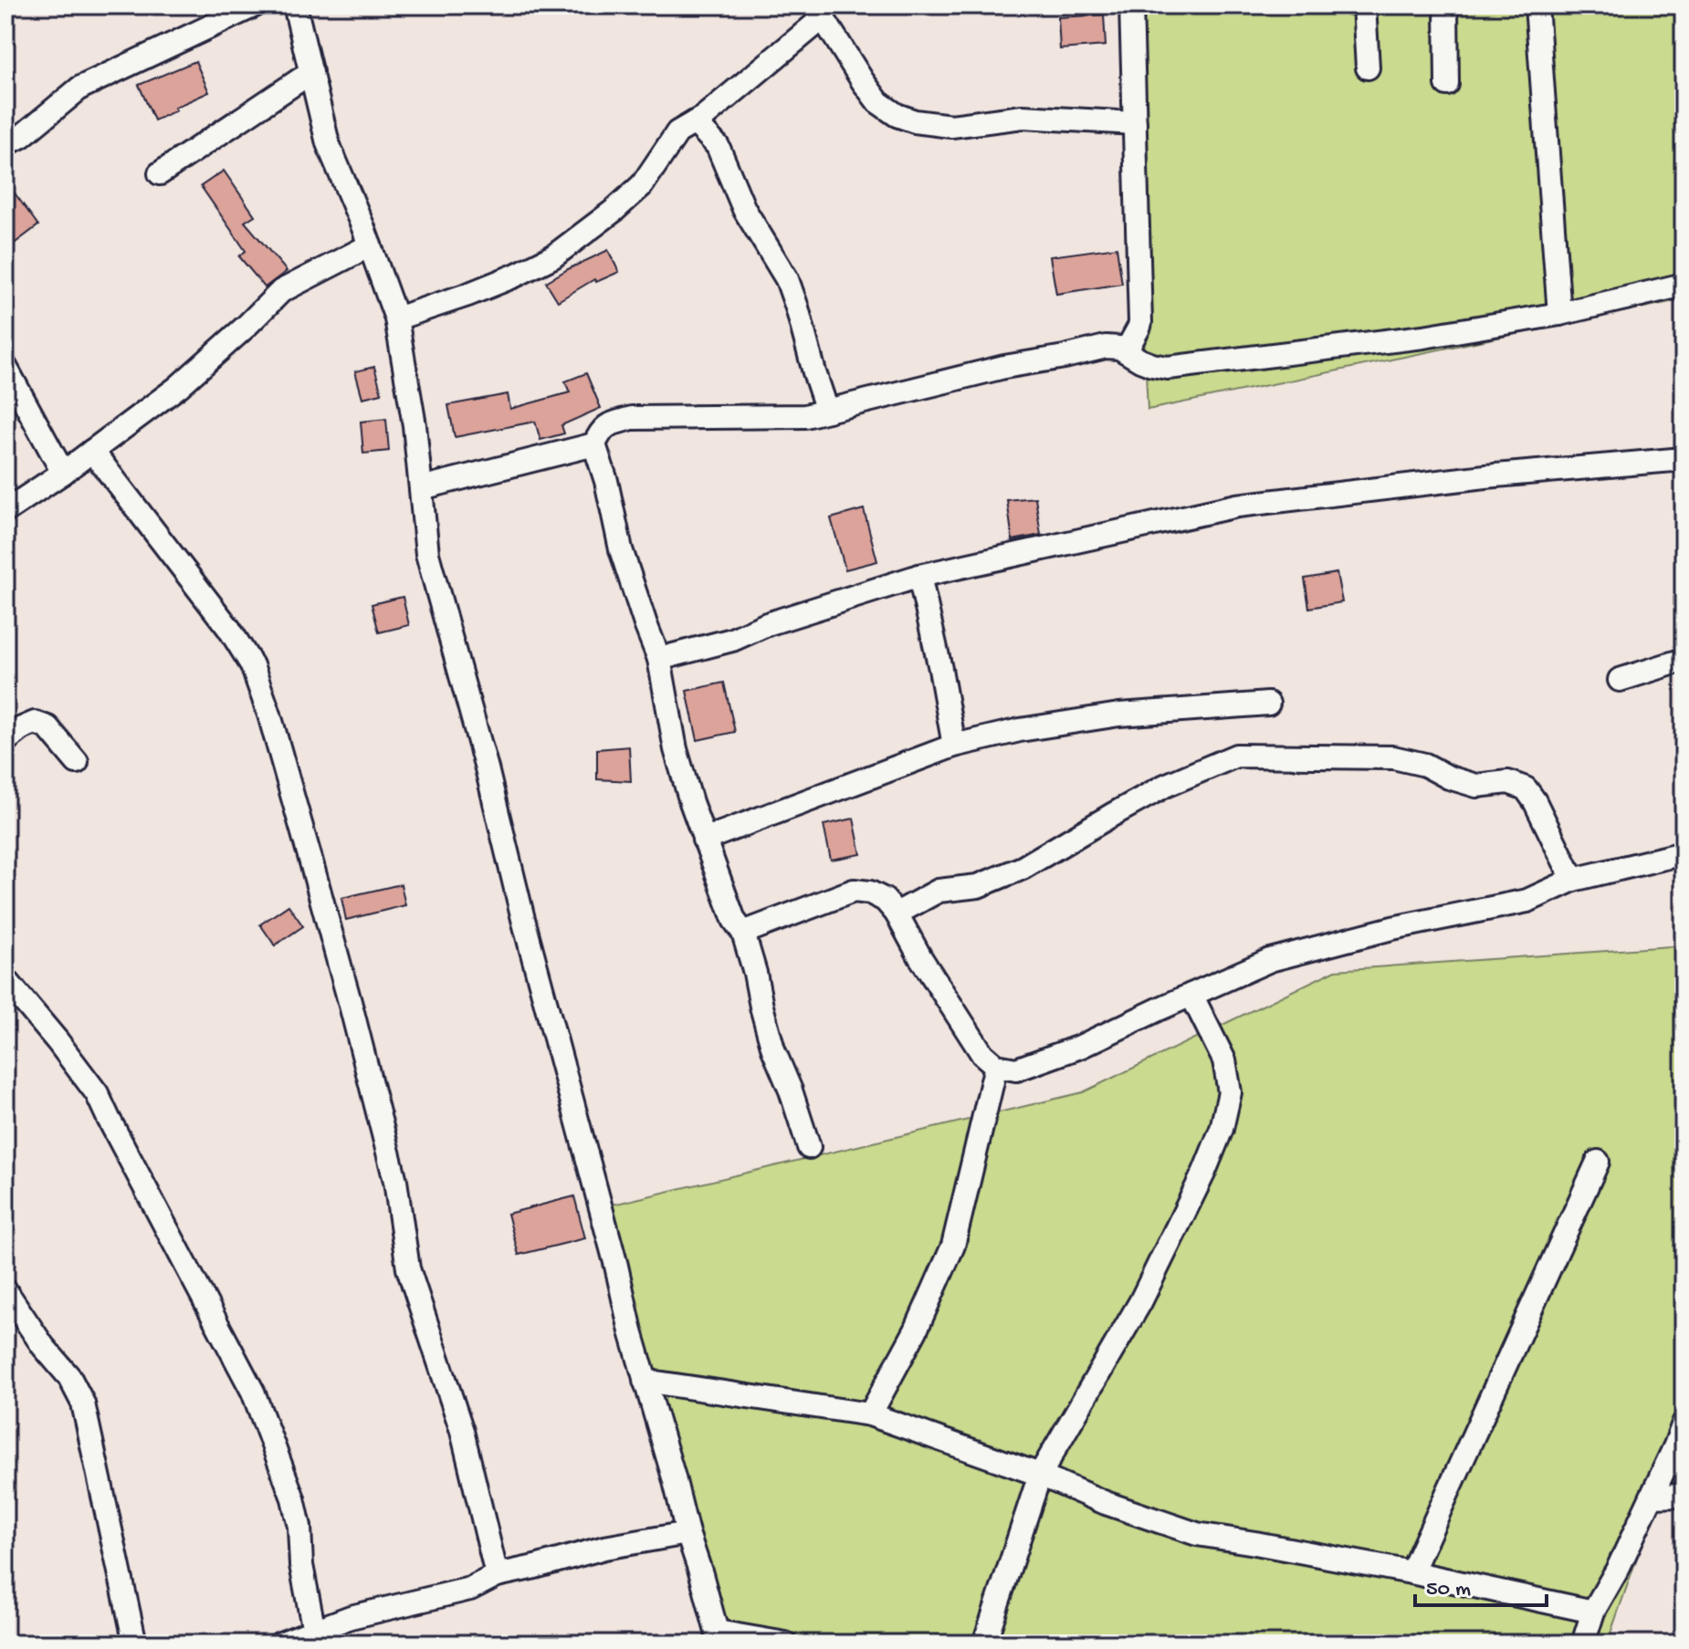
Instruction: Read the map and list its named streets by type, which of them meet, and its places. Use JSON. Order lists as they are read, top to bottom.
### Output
{
  "scale_bar": "50 m"
}
